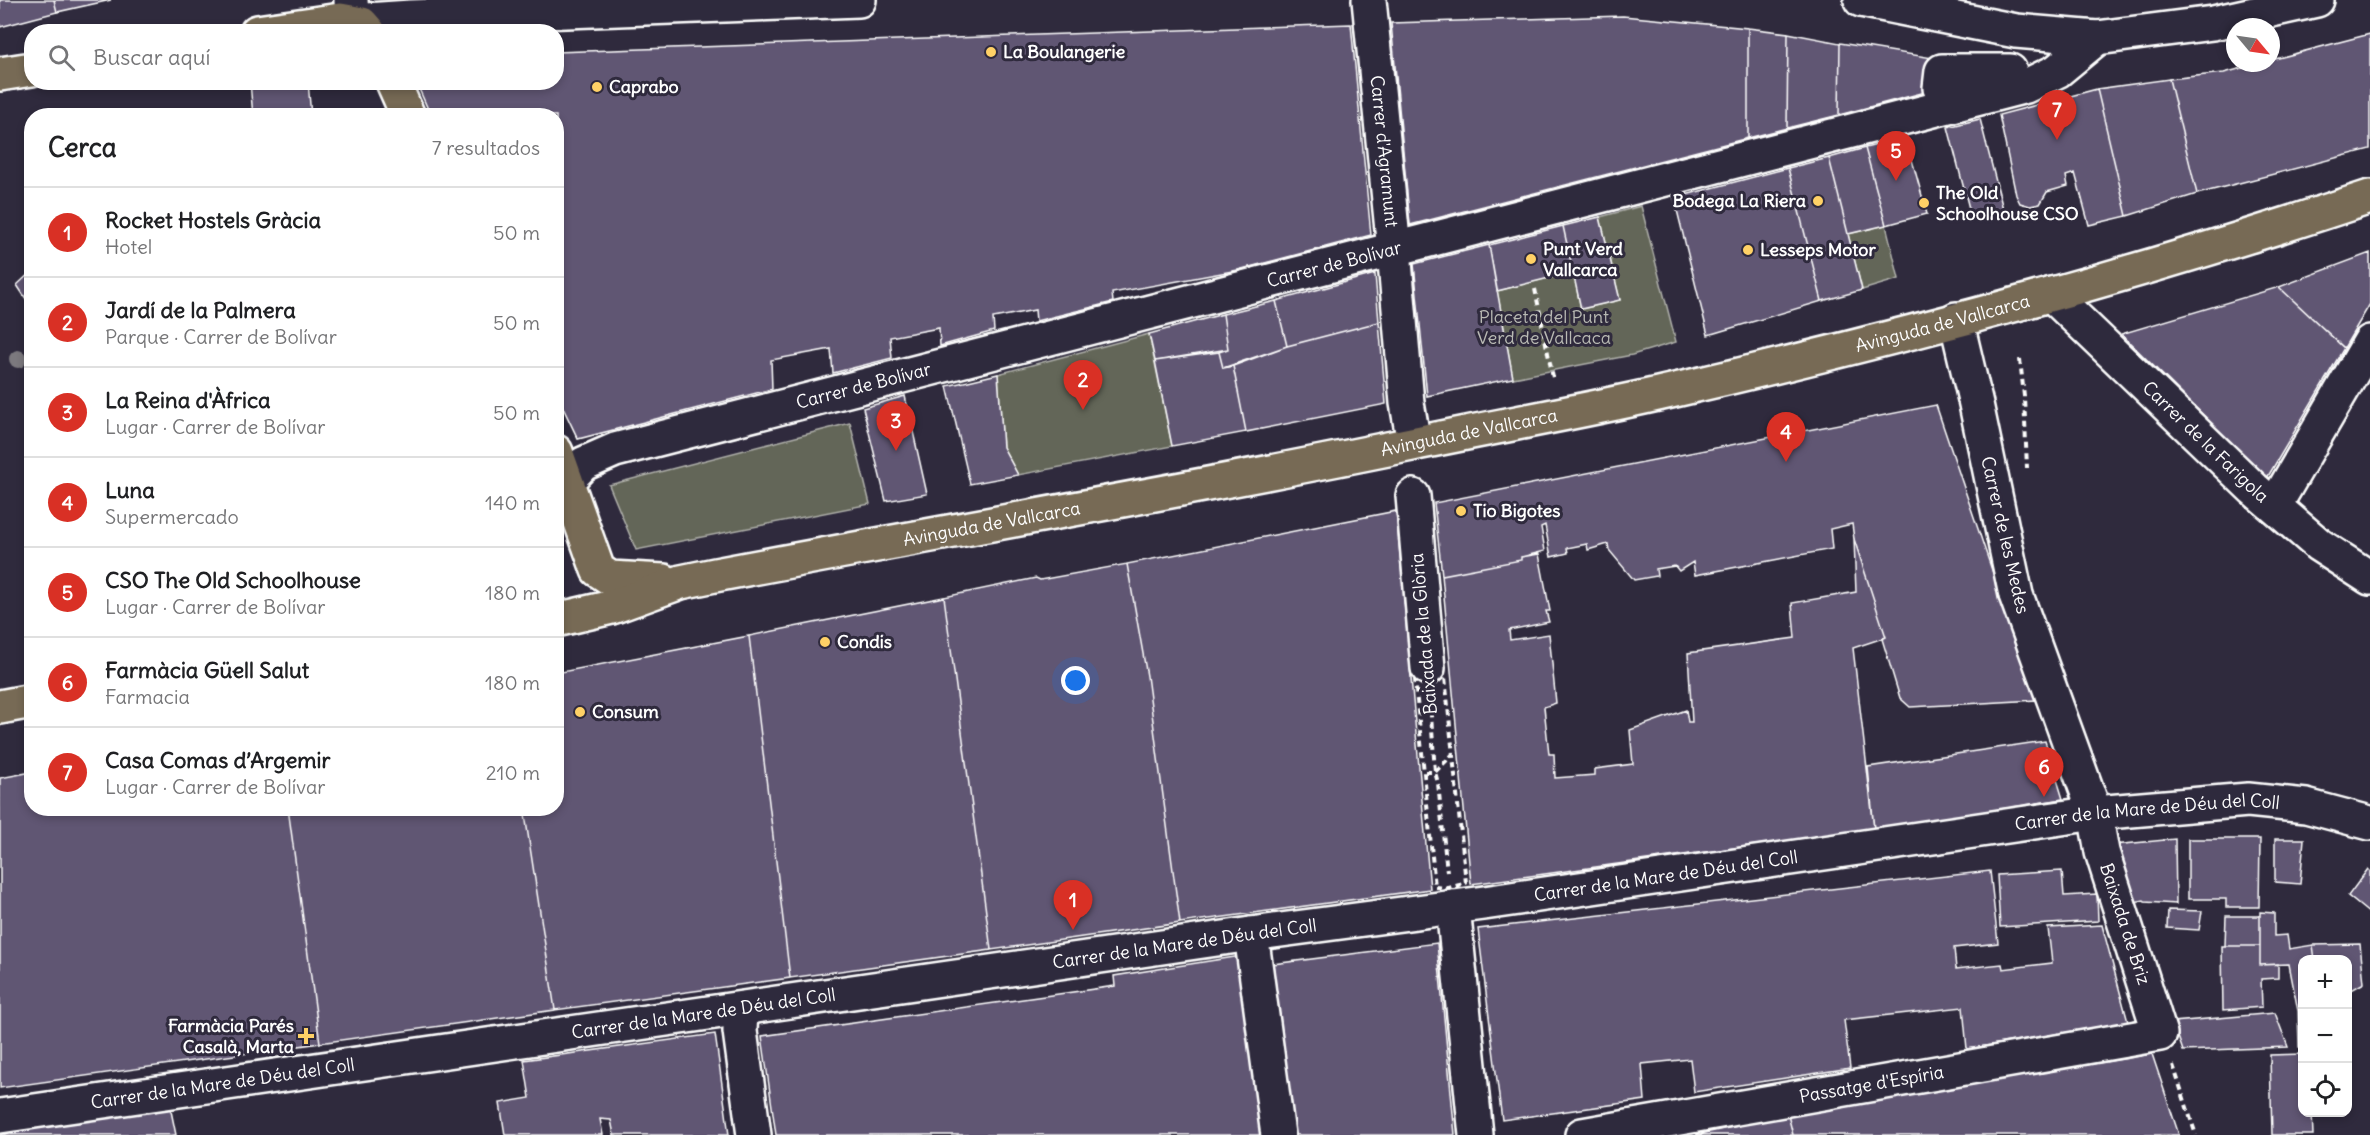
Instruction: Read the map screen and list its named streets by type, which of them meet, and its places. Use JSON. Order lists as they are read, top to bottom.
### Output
{
  "streets": {
    "main road": ["Avinguda de Vallcarca"],
    "street": [
      "Carrer d'Agramunt",
      "Carrer de Bolívar",
      "Carrer de la Farigola",
      "Carrer de les Medes",
      "Baixada de la Glòria",
      "Carrer de la Mare de Déu del Coll",
      "Baixada de Briz",
      "Passatge d'Espíria"
    ]
  },
  "crossings": [
    ["Carrer d'Agramunt", "Carrer de Bolívar"],
    ["Carrer d'Agramunt", "Avinguda de Vallcarca"],
    ["Avinguda de Vallcarca", "Carrer de la Farigola"],
    ["Avinguda de Vallcarca", "Carrer de les Medes"],
    ["Carrer de les Medes", "Carrer de la Mare de Déu del Coll"],
    ["Carrer de les Medes", "Baixada de Briz"],
    ["Baixada de la Glòria", "Carrer de la Mare de Déu del Coll"],
    ["Carrer de la Mare de Déu del Coll", "Baixada de Briz"],
    ["Baixada de Briz", "Passatge d'Espíria"]
  ],
  "parks": ["Placeta del Punt Verd de Vallcaca"],
  "places": {
    "other": [
      "La Boulangerie",
      "Caprabo",
      "Bodega La Riera",
      "The Old Schoolhouse CSO",
      "Lesseps Motor",
      "Punt Verd Vallcarca",
      "Tio Bigotes",
      "Condis",
      "Consum"
    ],
    "health": ["Farmàcia Parés Casalà, Marta"]
  },
  "north": "bottom right",
  "page": {
    "search": "Buscar aquí",
    "pins": [
      "7",
      "5",
      "2",
      "3",
      "4",
      "6",
      "1"
    ],
    "heading": ["Cerca", "7 resultados"],
    "list": [
      {
        "mark": "1",
        "name": "Rocket Hostels Gràcia",
        "note": "Hotel",
        "value": "50 m"
      },
      {
        "mark": "2",
        "name": "Jardí de la Palmera",
        "note": "Parque · Carrer de Bolívar",
        "value": "50 m"
      },
      {
        "mark": "3",
        "name": "La Reina d'Àfrica",
        "note": "Lugar · Carrer de Bolívar",
        "value": "50 m"
      },
      {
        "mark": "4",
        "name": "Luna",
        "note": "Supermercado",
        "value": "140 m"
      },
      {
        "mark": "5",
        "name": "CSO The Old Schoolhouse",
        "note": "Lugar · Carrer de Bolívar",
        "value": "180 m"
      },
      {
        "mark": "6",
        "name": "Farmàcia Güell Salut",
        "note": "Farmacia",
        "value": "180 m"
      },
      {
        "mark": "7",
        "name": "Casa Comas d’Argemir",
        "note": "Lugar · Carrer de Bolívar",
        "value": "210 m"
      }
    ],
    "map_buttons": ["+", "−"]
  }
}
